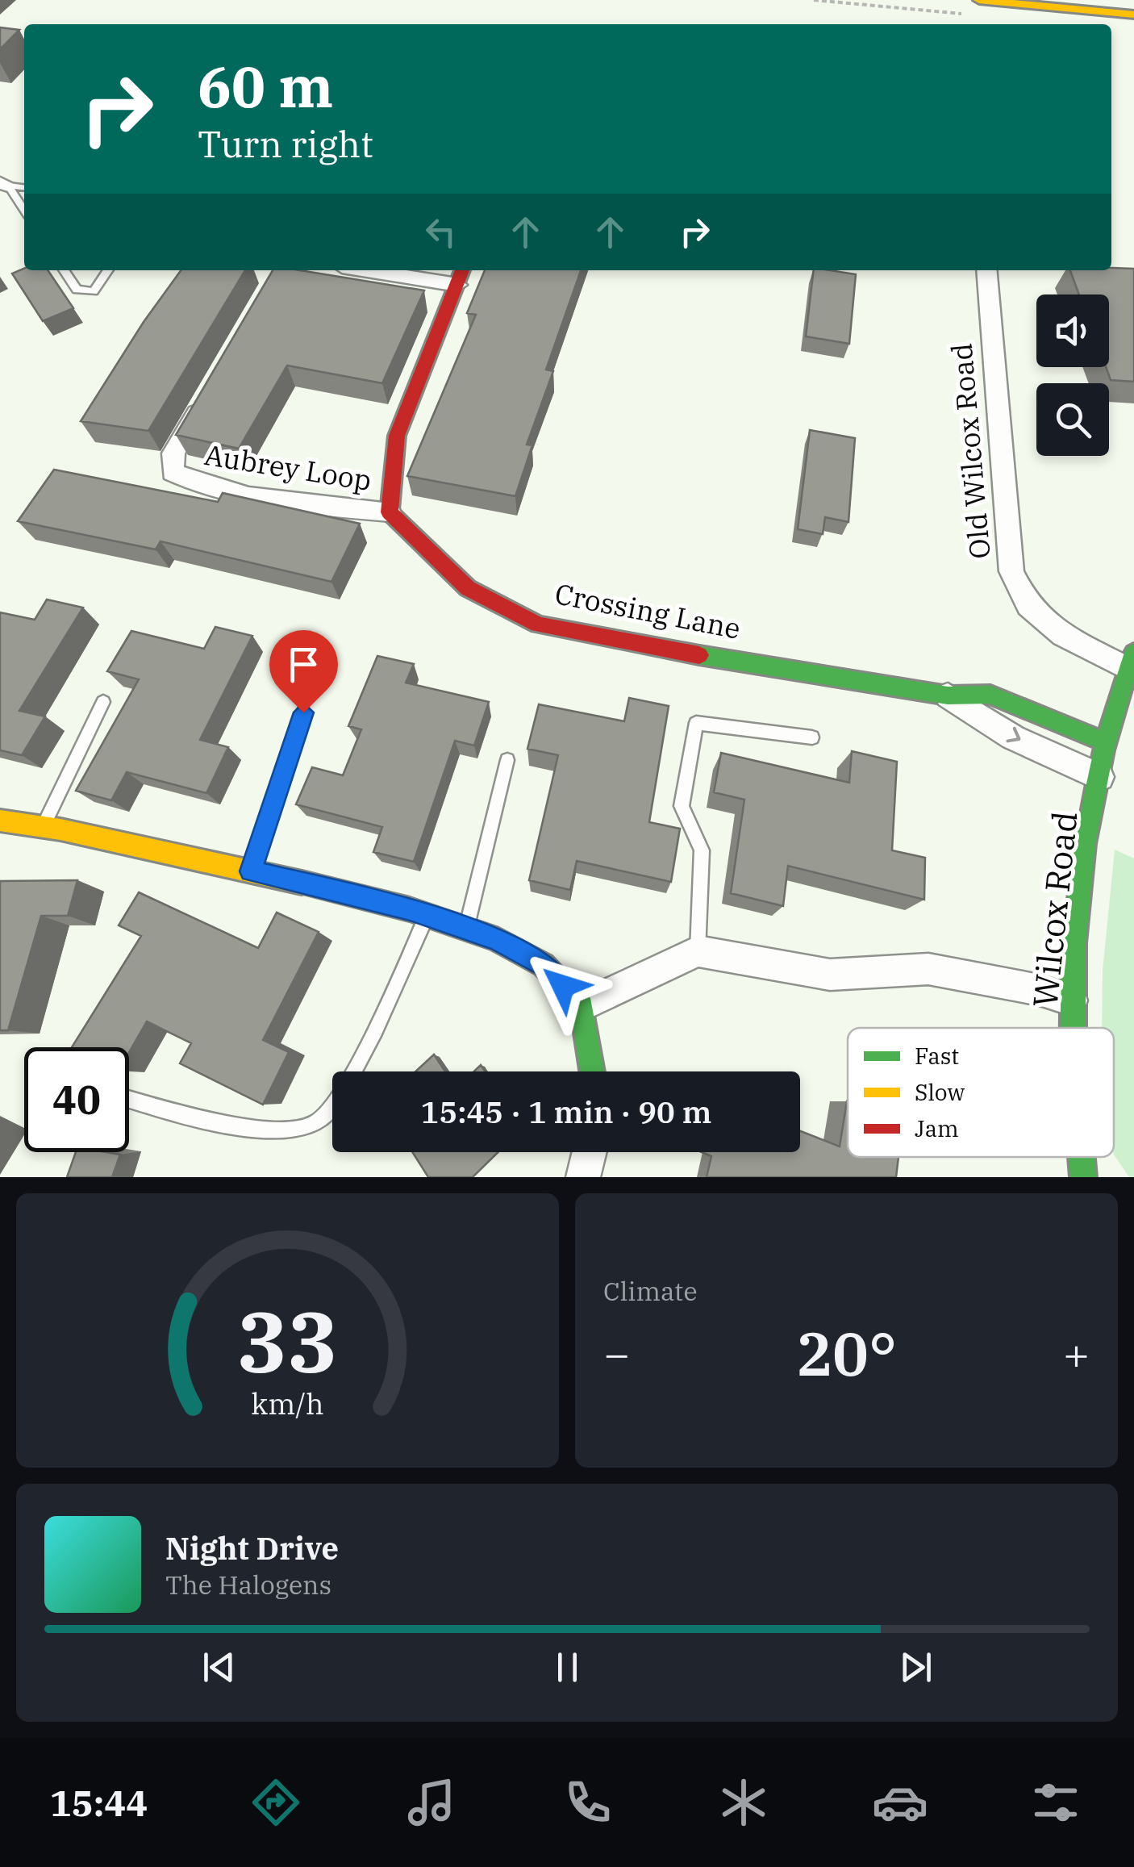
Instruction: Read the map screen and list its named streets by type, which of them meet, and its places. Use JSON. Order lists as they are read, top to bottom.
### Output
{
  "streets": {
    "street": [
      "Old Wilcox Road",
      "Aubrey Loop",
      "Crossing Lane",
      "Wilcox Road"
    ]
  },
  "crossings": [
    ["Old Wilcox Road", "Wilcox Road"],
    ["Aubrey Loop", "Crossing Lane"],
    ["Crossing Lane", "Wilcox Road"]
  ],
  "legend": ["Fast", "Slow", "Jam"],
  "page": {
    "turn": ["60 m", "Turn right"],
    "limit": "40",
    "trip": "15:45 · 1 min · 90 m",
    "tile": "Climate",
    "heat": ["−", "20°", "+"],
    "song": ["Night Drive", "The Halogens"],
    "tabs": "15:44",
    "gauge": ["33", "km/h"]
  }
}
